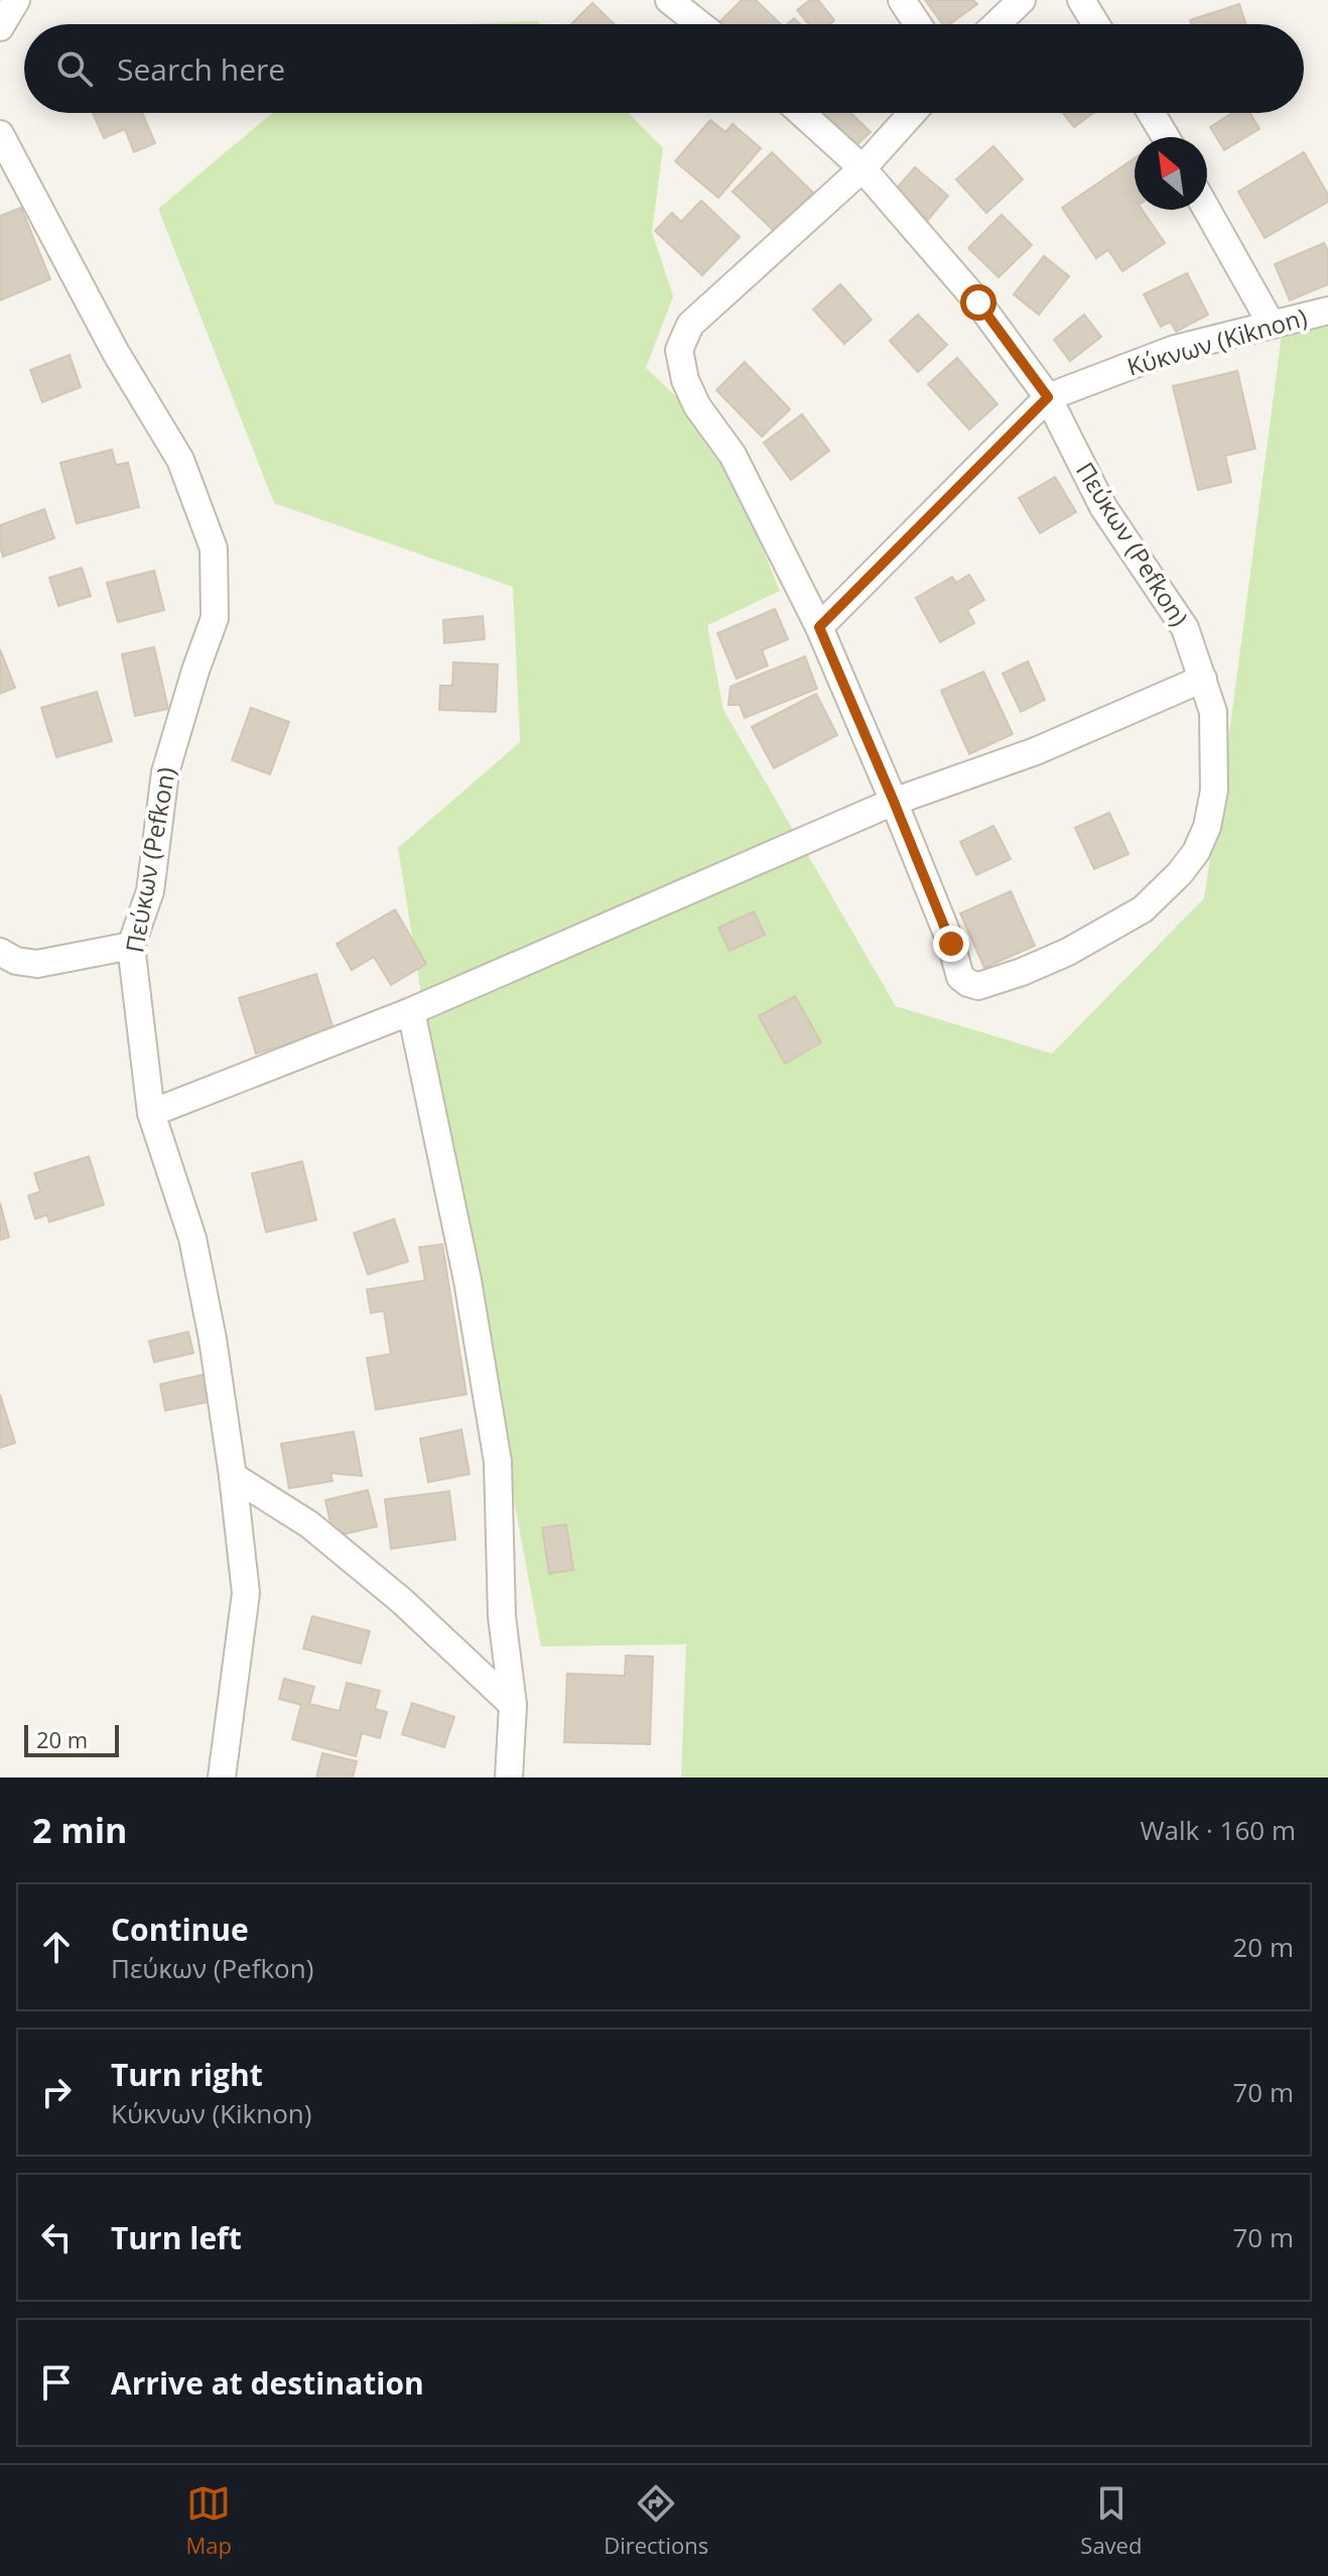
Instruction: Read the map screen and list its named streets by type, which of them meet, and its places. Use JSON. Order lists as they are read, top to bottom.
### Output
{
  "streets": {
    "street": ["Κύκνων (Kiknon)", "Πεύκων (Pefkon)"]
  },
  "crossings": [
    ["Κύκνων (Kiknon)", "Πεύκων (Pefkon)"]
  ],
  "scale_bar": "20 m",
  "north": "top left",
  "page": {
    "search": "Search here",
    "scale": "20 m",
    "heading": ["2 min", "Walk · 160 m"],
    "list": [
      ["Continue", "Πεύκων (Pefkon)", "20 m"],
      ["Turn right", "Κύκνων (Kiknon)", "70 m"],
      ["Turn left", "70 m"],
      "Arrive at destination"
    ],
    "nav": ["Map", "Directions", "Saved"]
  }
}
